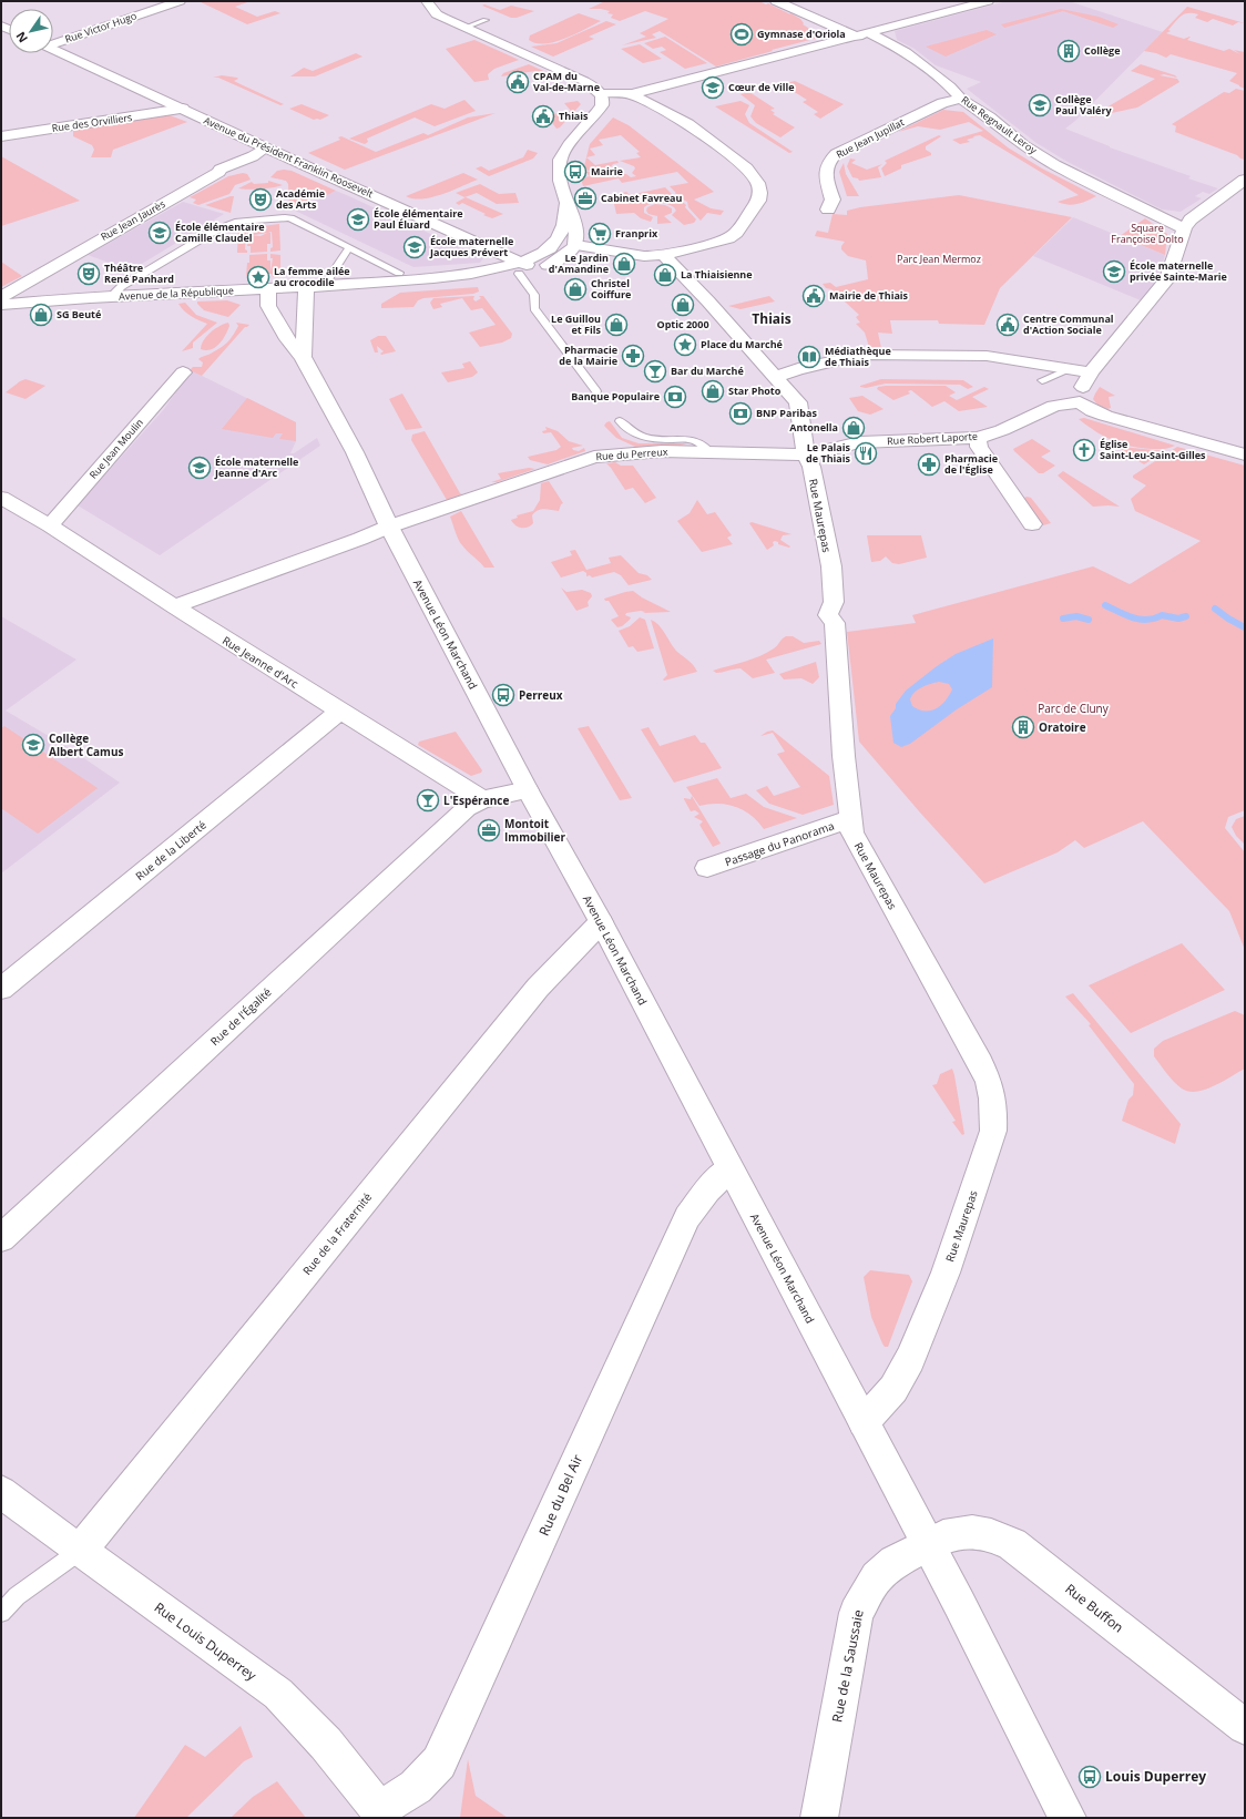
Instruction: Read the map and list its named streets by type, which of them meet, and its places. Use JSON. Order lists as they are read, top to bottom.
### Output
{
  "streets": {
    "street": [
      "Rue Victor Hugo",
      "Rue des Orvilliers",
      "Rue Regnault Leroy",
      "Rue Jean Jupillat",
      "Avenue du Président Franklin Roosevelt",
      "Rue Jean Jaurès",
      "Avenue de la République",
      "Rue Robert Laporte",
      "Rue Jean Moulin",
      "Rue du Perreux",
      "Rue Maurepas",
      "Avenue Léon Marchand",
      "Rue Jeanne d'Arc",
      "Passage du Panorama",
      "Rue de la Liberté",
      "Rue de l'Égalité",
      "Rue de la Fraternité",
      "Rue du Bel Air",
      "Rue Buffon",
      "Rue Louis Duperrey",
      "Rue de la Saussaie"
    ]
  },
  "crossings": [
    ["Rue des Orvilliers", "Avenue du Président Franklin Roosevelt"],
    ["Rue Regnault Leroy", "Rue Jean Jupillat"],
    ["Avenue du Président Franklin Roosevelt", "Rue Jean Jaurès"],
    ["Avenue du Président Franklin Roosevelt", "Avenue de la République"],
    ["Avenue de la République", "Avenue Léon Marchand"],
    ["Rue Robert Laporte", "Rue du Perreux"],
    ["Rue Robert Laporte", "Rue Maurepas"],
    ["Rue Jean Moulin", "Rue Jeanne d'Arc"],
    ["Rue du Perreux", "Rue Maurepas"],
    ["Rue du Perreux", "Avenue Léon Marchand"],
    ["Rue du Perreux", "Rue Jeanne d'Arc"],
    ["Rue Maurepas", "Avenue Léon Marchand"],
    ["Rue Maurepas", "Passage du Panorama"],
    ["Avenue Léon Marchand", "Rue de la Fraternité"],
    ["Avenue Léon Marchand", "Rue du Bel Air"],
    ["Avenue Léon Marchand", "Rue Buffon"],
    ["Avenue Léon Marchand", "Rue de la Saussaie"],
    ["Rue Jeanne d'Arc", "Rue de la Liberté"],
    ["Rue Jeanne d'Arc", "Rue de l'Égalité"],
    ["Rue de la Fraternité", "Rue Louis Duperrey"],
    ["Rue du Bel Air", "Rue Louis Duperrey"],
    ["Rue Buffon", "Rue de la Saussaie"]
  ],
  "districts": ["Thiais"],
  "parks": ["Square Françoise Dolto", "Parc Jean Mermoz", "Parc de Cluny"],
  "places": {
    "sports": ["Gymnase d'Oriola"],
    "building": ["Collège", "Oratoire"],
    "public building": [
      "CPAM du Val-de-Marne",
      "Thiais",
      "Mairie de Thiais",
      "Centre Communal d'Action Sociale"
    ],
    "school or university": [
      "Cœur de Ville",
      "Collège Paul Valéry",
      "École élémentaire Paul Éluard",
      "École élémentaire Camille Claudel",
      "École maternelle Jacques Prévert",
      "École maternelle privée Sainte-Marie",
      "École maternelle Jeanne d'Arc",
      "Collège Albert Camus"
    ],
    "bus stop": ["Mairie", "Perreux", "Louis Duperrey"],
    "office": ["Cabinet Favreau", "Montoit Immobilier"],
    "theatre": ["Académie des Arts", "Théâtre René Panhard"],
    "supermarket": ["Franprix"],
    "shop": [
      "Le Jardin d'Amandine",
      "La Thiaisienne",
      "Christel Coiffure",
      "Optic 2000",
      "SG Beuté",
      "Le Guillou et Fils",
      "Star Photo",
      "Antonella"
    ],
    "place": ["La femme ailée au crocodile", "Place du Marché"],
    "pharmacy": ["Pharmacie de la Mairie", "Pharmacie de l'Église"],
    "library": ["Médiathèque de Thiais"],
    "bar": ["Bar du Marché", "L'Espérance"],
    "bank": ["Banque Populaire", "BNP Paribas"],
    "church": ["Église Saint-Leu-Saint-Gilles"],
    "restaurant": ["Le Palais de Thiais"]
  },
  "north": "bottom left"
}
